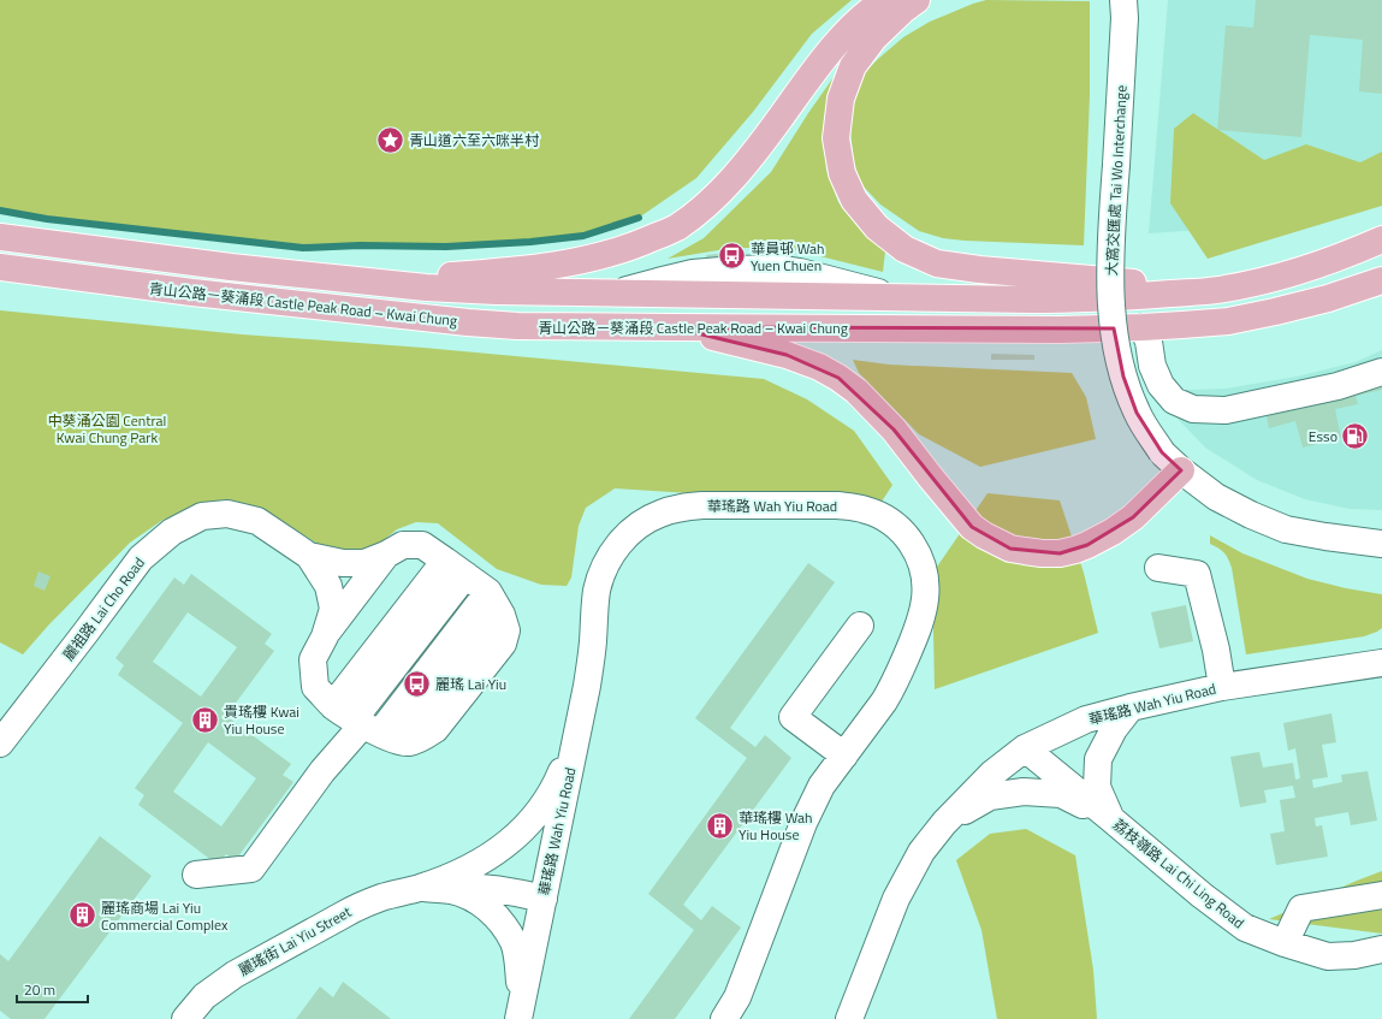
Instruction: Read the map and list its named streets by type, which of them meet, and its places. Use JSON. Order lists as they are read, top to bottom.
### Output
{
  "streets": {
    "main road": ["青山公路－葵涌段 Castle Peak Road – Kwai Chung"],
    "street": [
      "大窩交匯處 Tai Wo Interchange",
      "華瑤路 Wah Yiu Road",
      "麗祖路 Lai Cho Road",
      "荔枝嶺路 Lai Chi Ling Road",
      "麗瑤街 Lai Yiu Street"
    ]
  },
  "crossings": [
    ["華瑤路 Wah Yiu Road", "荔枝嶺路 Lai Chi Ling Road"],
    ["華瑤路 Wah Yiu Road", "麗瑤街 Lai Yiu Street"]
  ],
  "parks": ["中葵涌公園 Central Kwai Chung Park"],
  "places": {
    "place": ["青山道六至六咪半村"],
    "bus stop": ["華員邨 Wah Yuen Chuen", "麗瑤 Lai Yiu"],
    "fuel station": ["Esso"],
    "building": ["貴瑤樓 Kwai Yiu House", "華瑤樓 Wah Yiu House", "麗瑤商場 Lai Yiu Commercial Complex"]
  },
  "scale_bar": "20 m"
}
